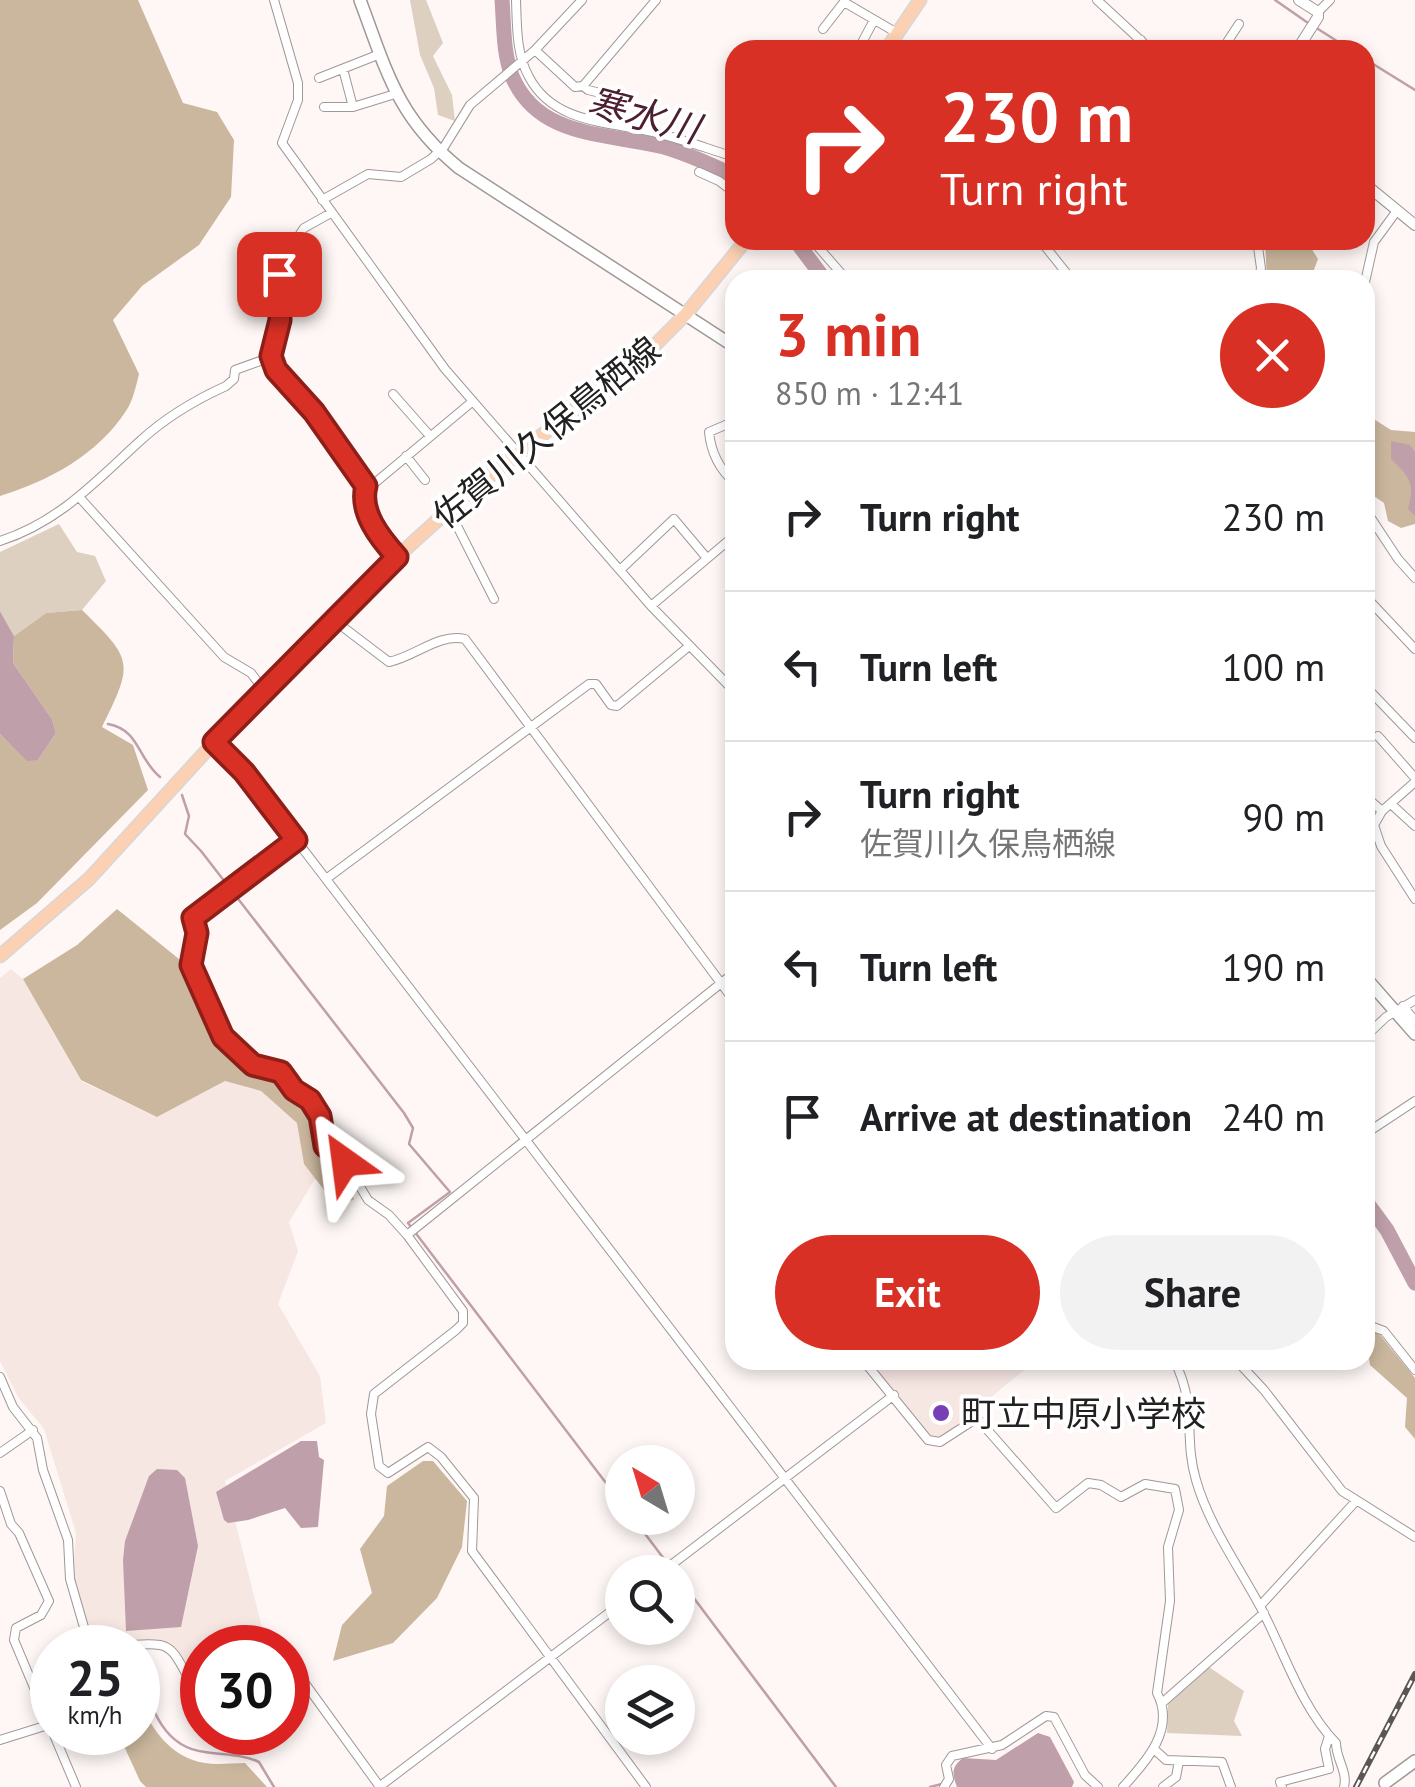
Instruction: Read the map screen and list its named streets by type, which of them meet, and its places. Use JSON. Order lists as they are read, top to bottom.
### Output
{
  "streets": {
    "main road": ["佐賀川久保鳥栖線"]
  },
  "water": ["寒水川"],
  "places": ["町立中原小学校"],
  "north": "top left",
  "page": {
    "turn": ["230 m", "Turn right"],
    "heading": ["3 min", "850 m · 12:41"],
    "list": [
      {
        "name": "Turn right",
        "value": "230 m"
      },
      {
        "name": "Turn left",
        "value": "100 m"
      },
      {
        "name": "Turn right",
        "note": "佐賀川久保鳥栖線",
        "value": "90 m"
      },
      {
        "name": "Turn left",
        "value": "190 m"
      },
      {
        "name": "Arrive at destination",
        "value": "240 m"
      }
    ],
    "buttons": ["Exit", "Share"],
    "speed": "25 km/h",
    "limit": "30"
  }
}
